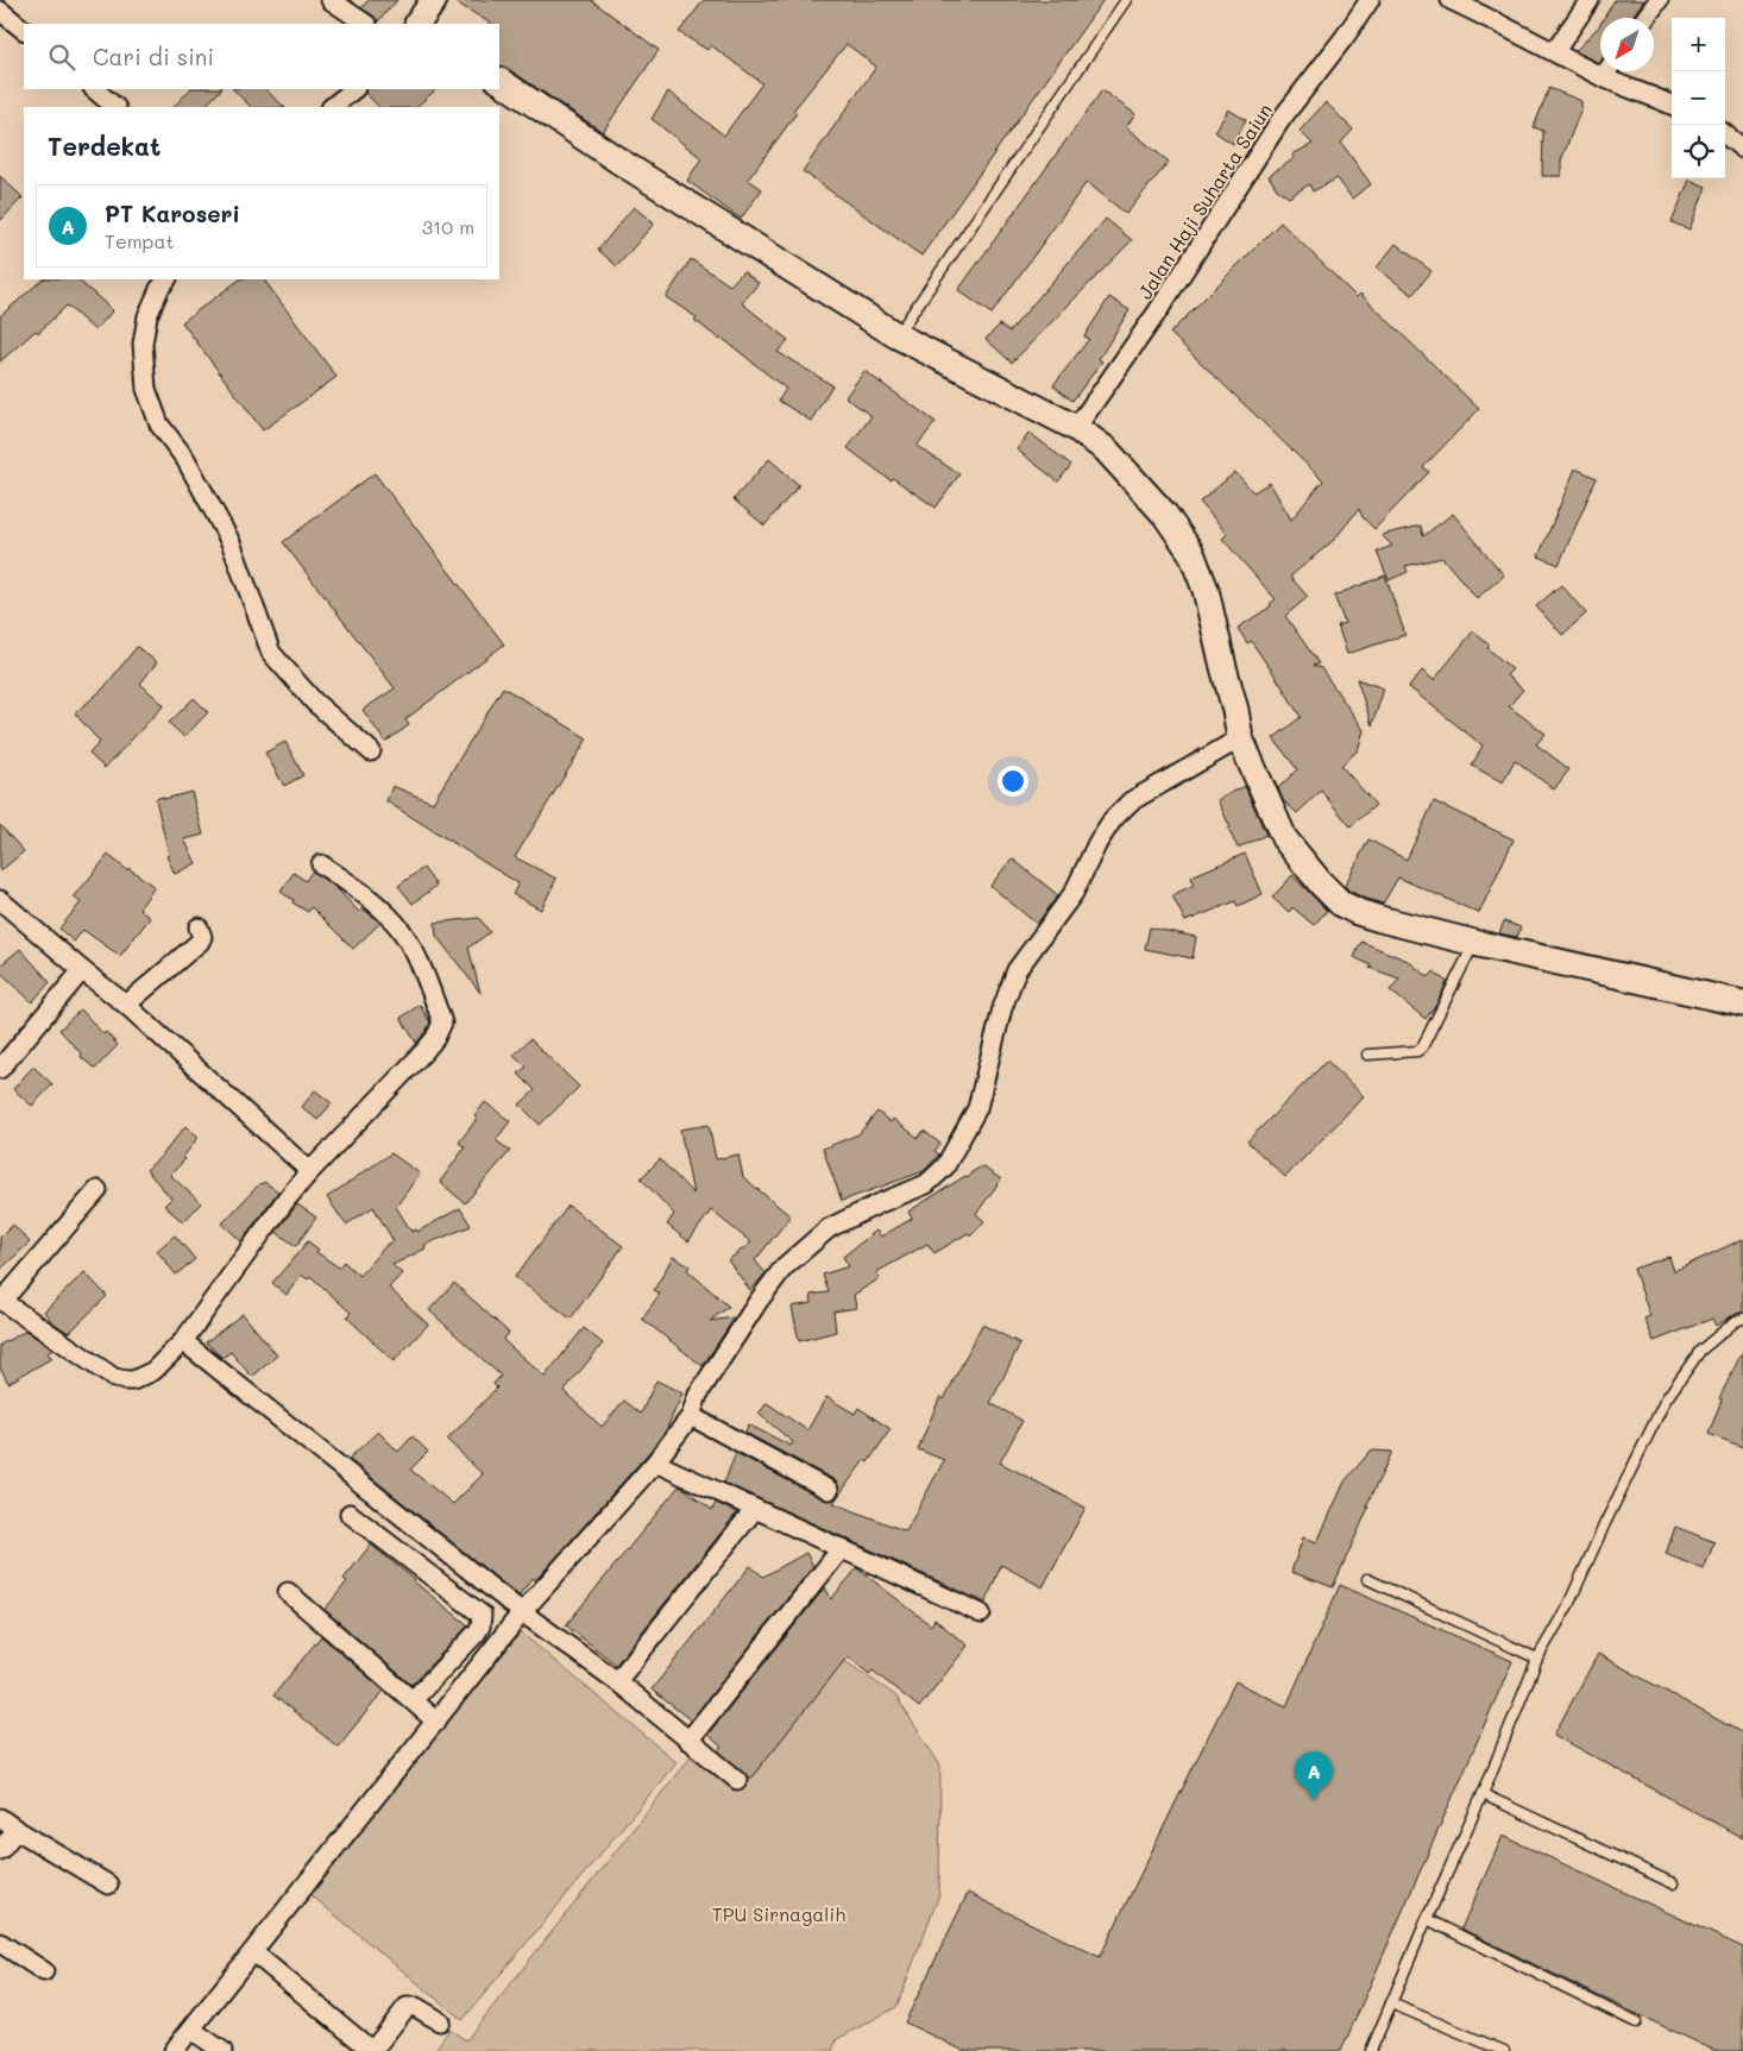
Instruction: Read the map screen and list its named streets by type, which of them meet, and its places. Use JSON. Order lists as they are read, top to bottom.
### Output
{
  "streets": {
    "street": ["Jalan Haji Suharta Saiun"]
  },
  "parks": ["TPU Sirnagalih"],
  "north": "bottom left",
  "page": {
    "map_buttons": ["+", "−"],
    "search": "Cari di sini",
    "heading": "Terdekat",
    "list": [
      {
        "mark": "A",
        "name": "PT Karoseri",
        "note": "Tempat",
        "value": "310 m"
      }
    ],
    "pins": "A"
  }
}
